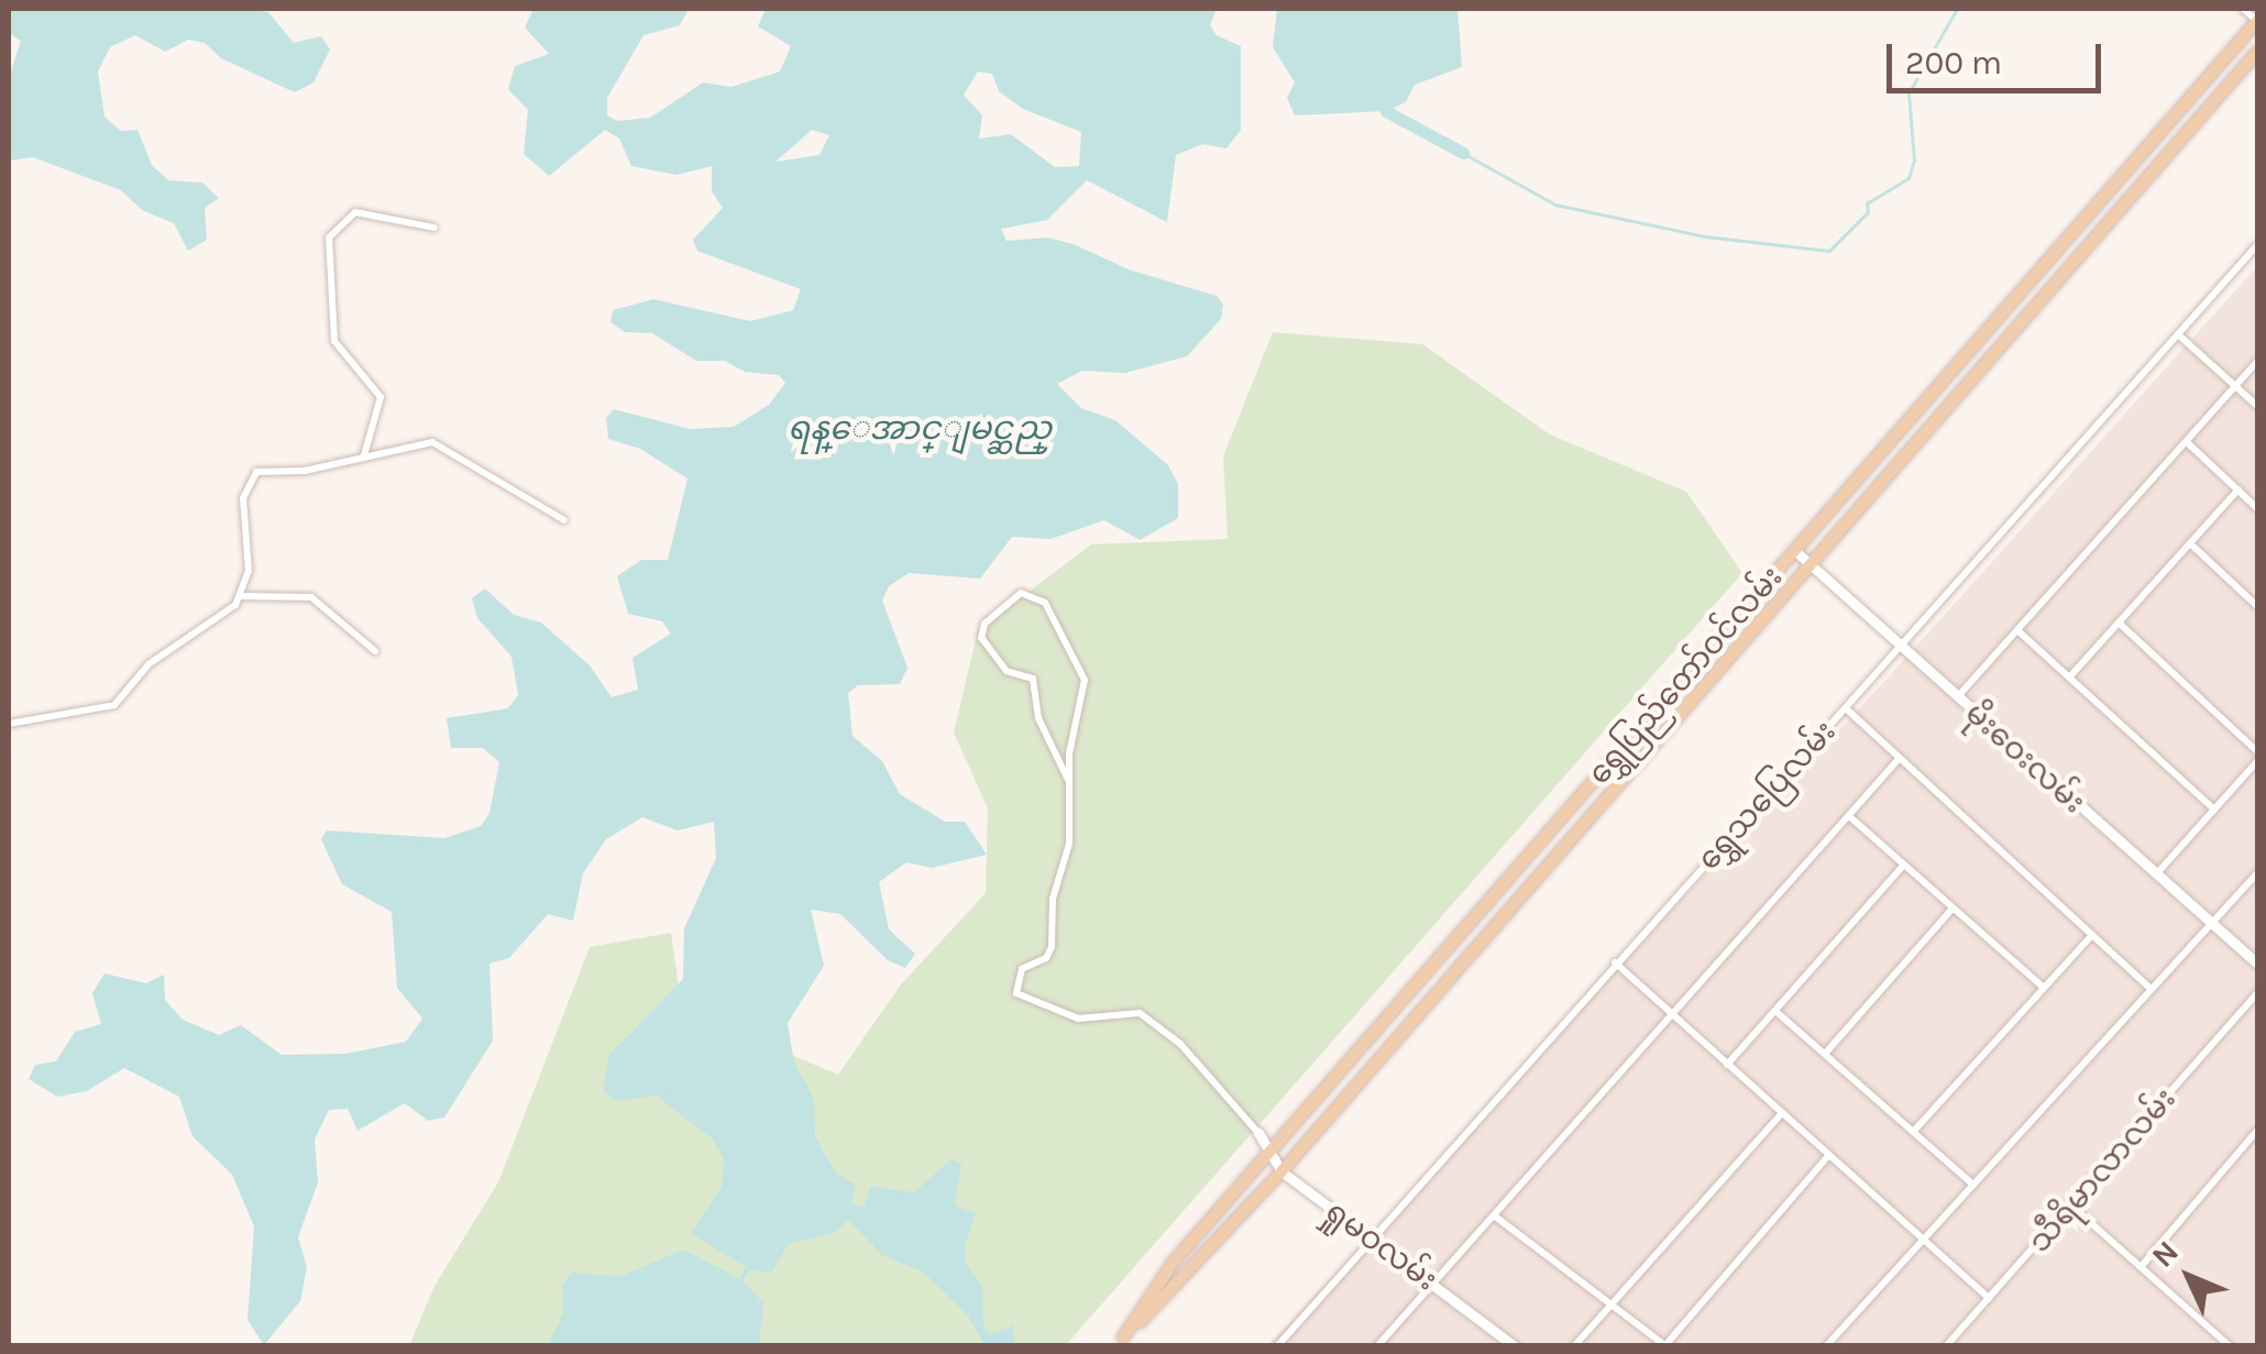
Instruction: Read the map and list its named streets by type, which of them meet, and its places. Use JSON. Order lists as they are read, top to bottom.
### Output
{
  "streets": {
    "main road": ["ရွှေပြည်တော်ဝင်လမ်း"],
    "street": [
      "မိုးဝေးလမ်း",
      "ရွှေသပြေလမ်း",
      "သီရိမာလာလမ်း",
      "ရှုမဝလမ်း"
    ]
  },
  "crossings": [
    ["ရွှေပြည်တော်ဝင်လမ်း", "မိုးဝေးလမ်း"],
    ["ရွှေပြည်တော်ဝင်လမ်း", "ရှုမဝလမ်း"],
    ["မိုးဝေးလမ်း", "ရွှေသပြေလမ်း"],
    ["ရွှေသပြေလမ်း", "ရှုမဝလမ်း"]
  ],
  "water": ["ရန္ေအာင္ျမင္ဆည္"],
  "scale_bar": "200 m",
  "north": "top left"
}
